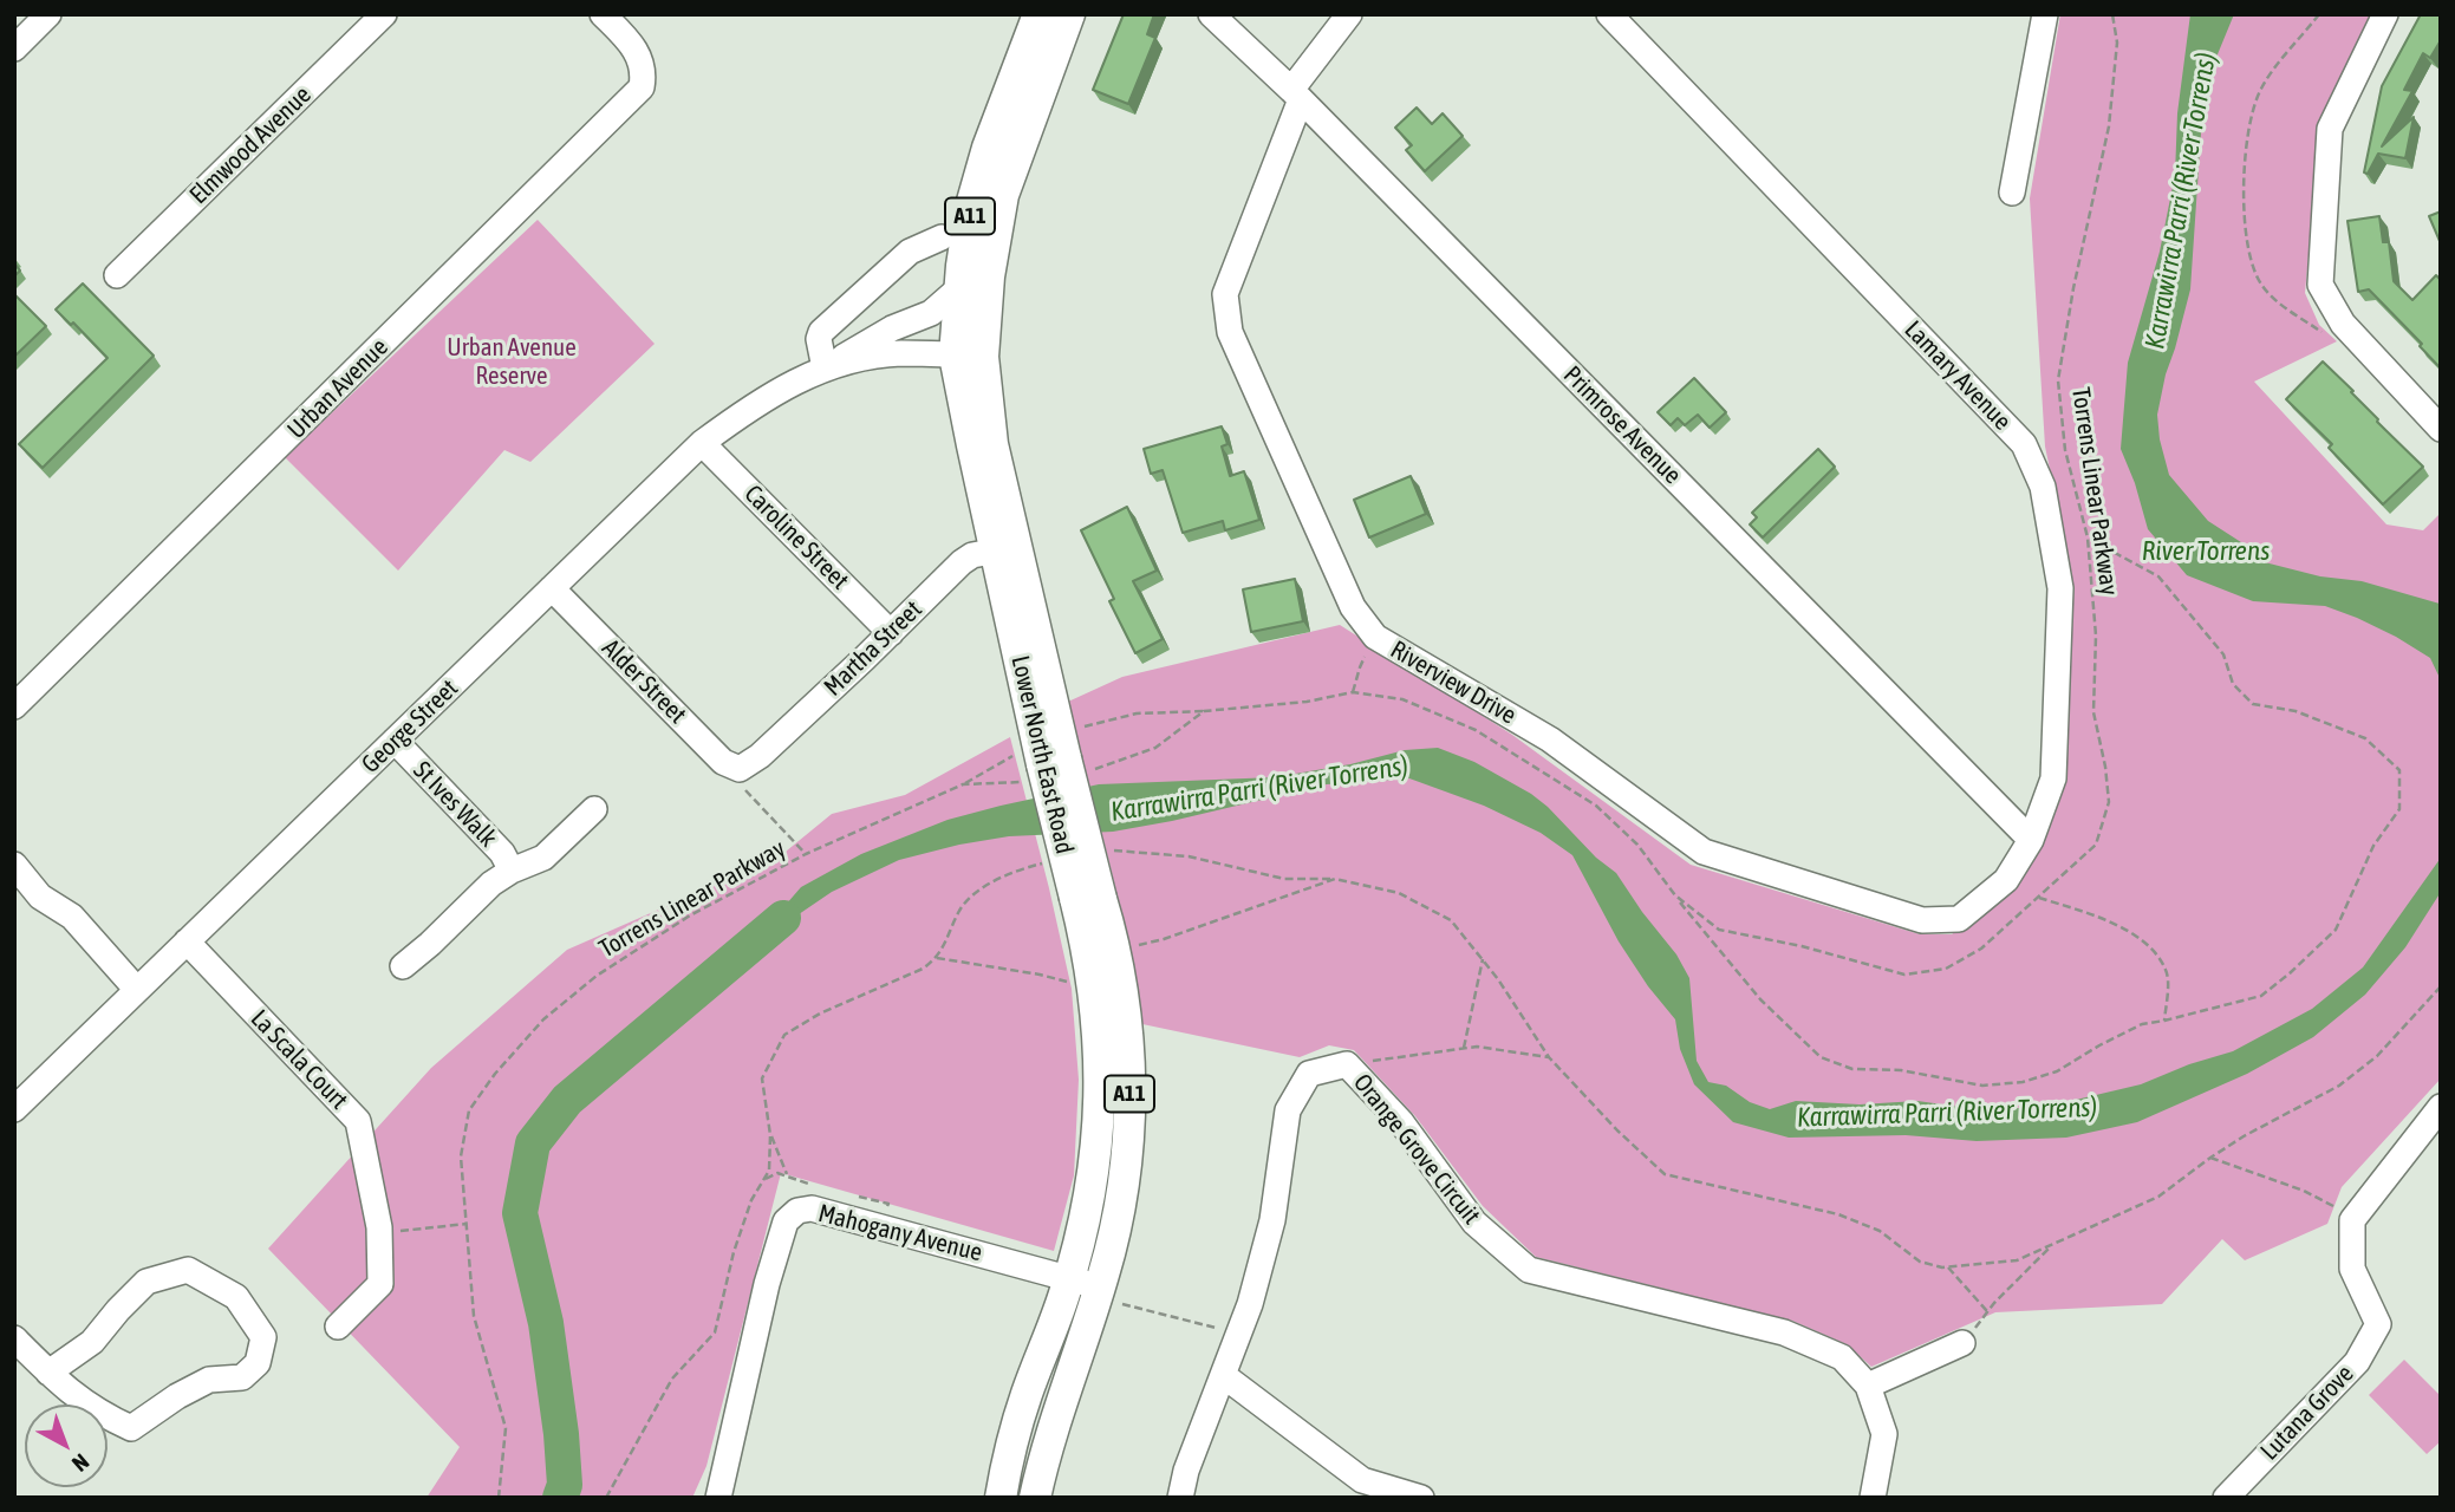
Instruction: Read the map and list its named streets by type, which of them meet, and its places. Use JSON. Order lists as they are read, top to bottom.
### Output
{
  "streets": {
    "main road": ["A11", "Lower North East Road"],
    "street": [
      "Elmwood Avenue",
      "Lamary Avenue",
      "Urban Avenue",
      "Primrose Avenue",
      "Caroline Street",
      "Martha Street",
      "Alder Street",
      "Riverview Drive",
      "George Street",
      "St Ives Walk",
      "La Scala Court",
      "Orange Grove Circuit",
      "Mahogany Avenue",
      "Lutana Grove"
    ],
    "path": ["Torrens Linear Parkway"]
  },
  "crossings": [
    ["Lamary Avenue", "Primrose Avenue"],
    ["Lamary Avenue", "Riverview Drive"],
    ["Primrose Avenue", "Riverview Drive"],
    ["Torrens Linear Parkway", "Lower North East Road"],
    ["Caroline Street", "Martha Street"],
    ["Caroline Street", "George Street"],
    ["Martha Street", "Alder Street"],
    ["Martha Street", "Lower North East Road"],
    ["Alder Street", "George Street"],
    ["George Street", "Lower North East Road"],
    ["George Street", "St Ives Walk"],
    ["George Street", "La Scala Court"],
    ["Lower North East Road", "Mahogany Avenue"]
  ],
  "water": ["Karrawirra Parri (River Torrens)", "River Torrens"],
  "parks": ["Urban Avenue Reserve"],
  "north": "bottom right"
}
